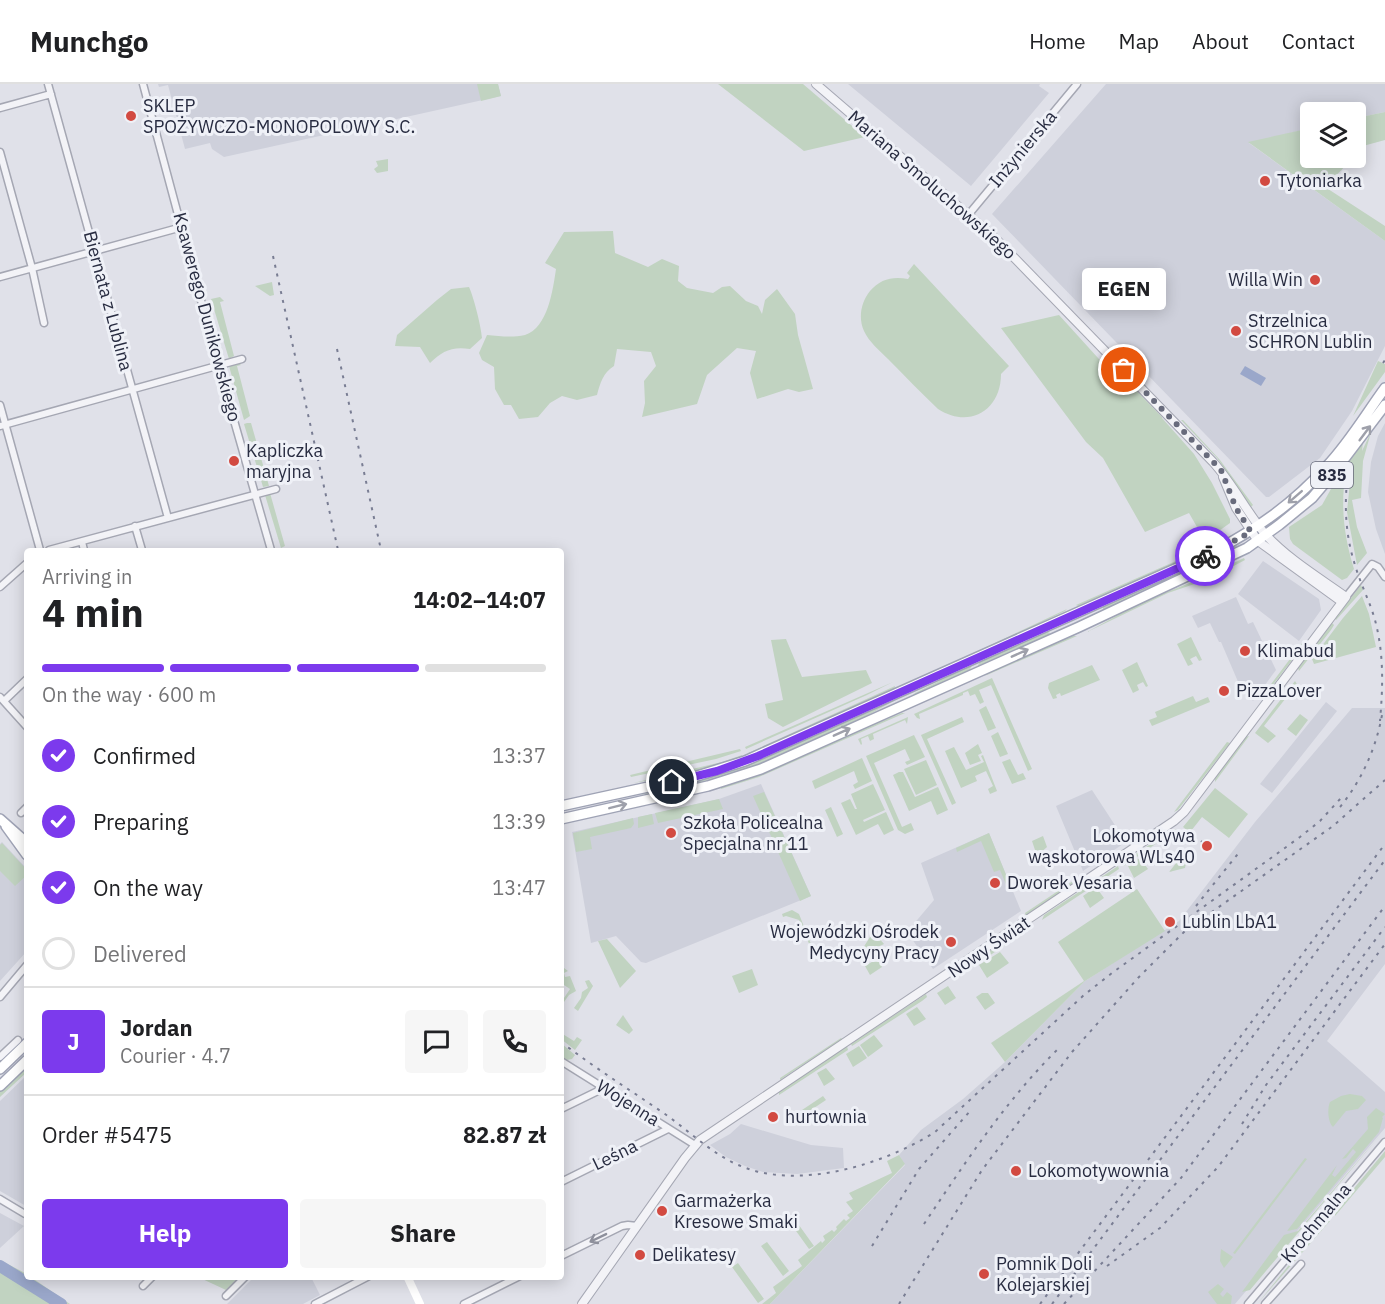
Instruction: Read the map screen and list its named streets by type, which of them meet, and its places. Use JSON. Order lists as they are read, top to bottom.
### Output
{
  "streets": {
    "main road": ["835"],
    "street": [
      "Inżynierska",
      "Mariana Smoluchowskiego",
      "Biernata z Lublina",
      "Ksawerego Dunikowskiego",
      "Nowy Świat",
      "Wojenna",
      "Leśna",
      "Krochmalna"
    ]
  },
  "crossings": [
    ["Inżynierska", "Mariana Smoluchowskiego"],
    ["Mariana Smoluchowskiego", "835"],
    ["Mariana Smoluchowskiego", "Nowy Świat"],
    ["Nowy Świat", "Wojenna"],
    ["Wojenna", "Leśna"]
  ],
  "places": [
    "SKLEP SPOŻYWCZO-MONOPOLOWY S.C.",
    "Tytoniarka",
    "Willa Win",
    "Strzelnica SCHRON Lublin",
    "EGEN",
    "Kapliczka maryjna",
    "Klimabud",
    "PizzaLover",
    "Szkoła Policealna Specjalna nr 11",
    "Lokomotywa wąskotorowa WLs40",
    "Dworek Vesaria",
    "Lublin LbA1",
    "Wojewódzki Ośrodek Medycyny Pracy",
    "hurtownia",
    "Lokomotywownia",
    "Garmażerka Kresowe Smaki",
    "Delikatesy",
    "Pomnik Doli Kolejarskiej"
  ],
  "page": {
    "header": "Munchgo",
    "nav": [
      "Home",
      "Map",
      "About",
      "Contact"
    ],
    "bubble": "EGEN",
    "heading": ["4 min", "Arriving in", "14:02–14:07"],
    "panel": [
      "Jordan",
      "Courier · 4.7",
      "Order #5475",
      "82.87 zł"
    ],
    "bar": "On the way · 600 m",
    "list": [
      ["Confirmed", "13:37"],
      ["Preparing", "13:39"],
      ["On the way", "13:47"],
      "Delivered"
    ],
    "round": "J",
    "buttons": ["Help", "Share"]
  }
}
